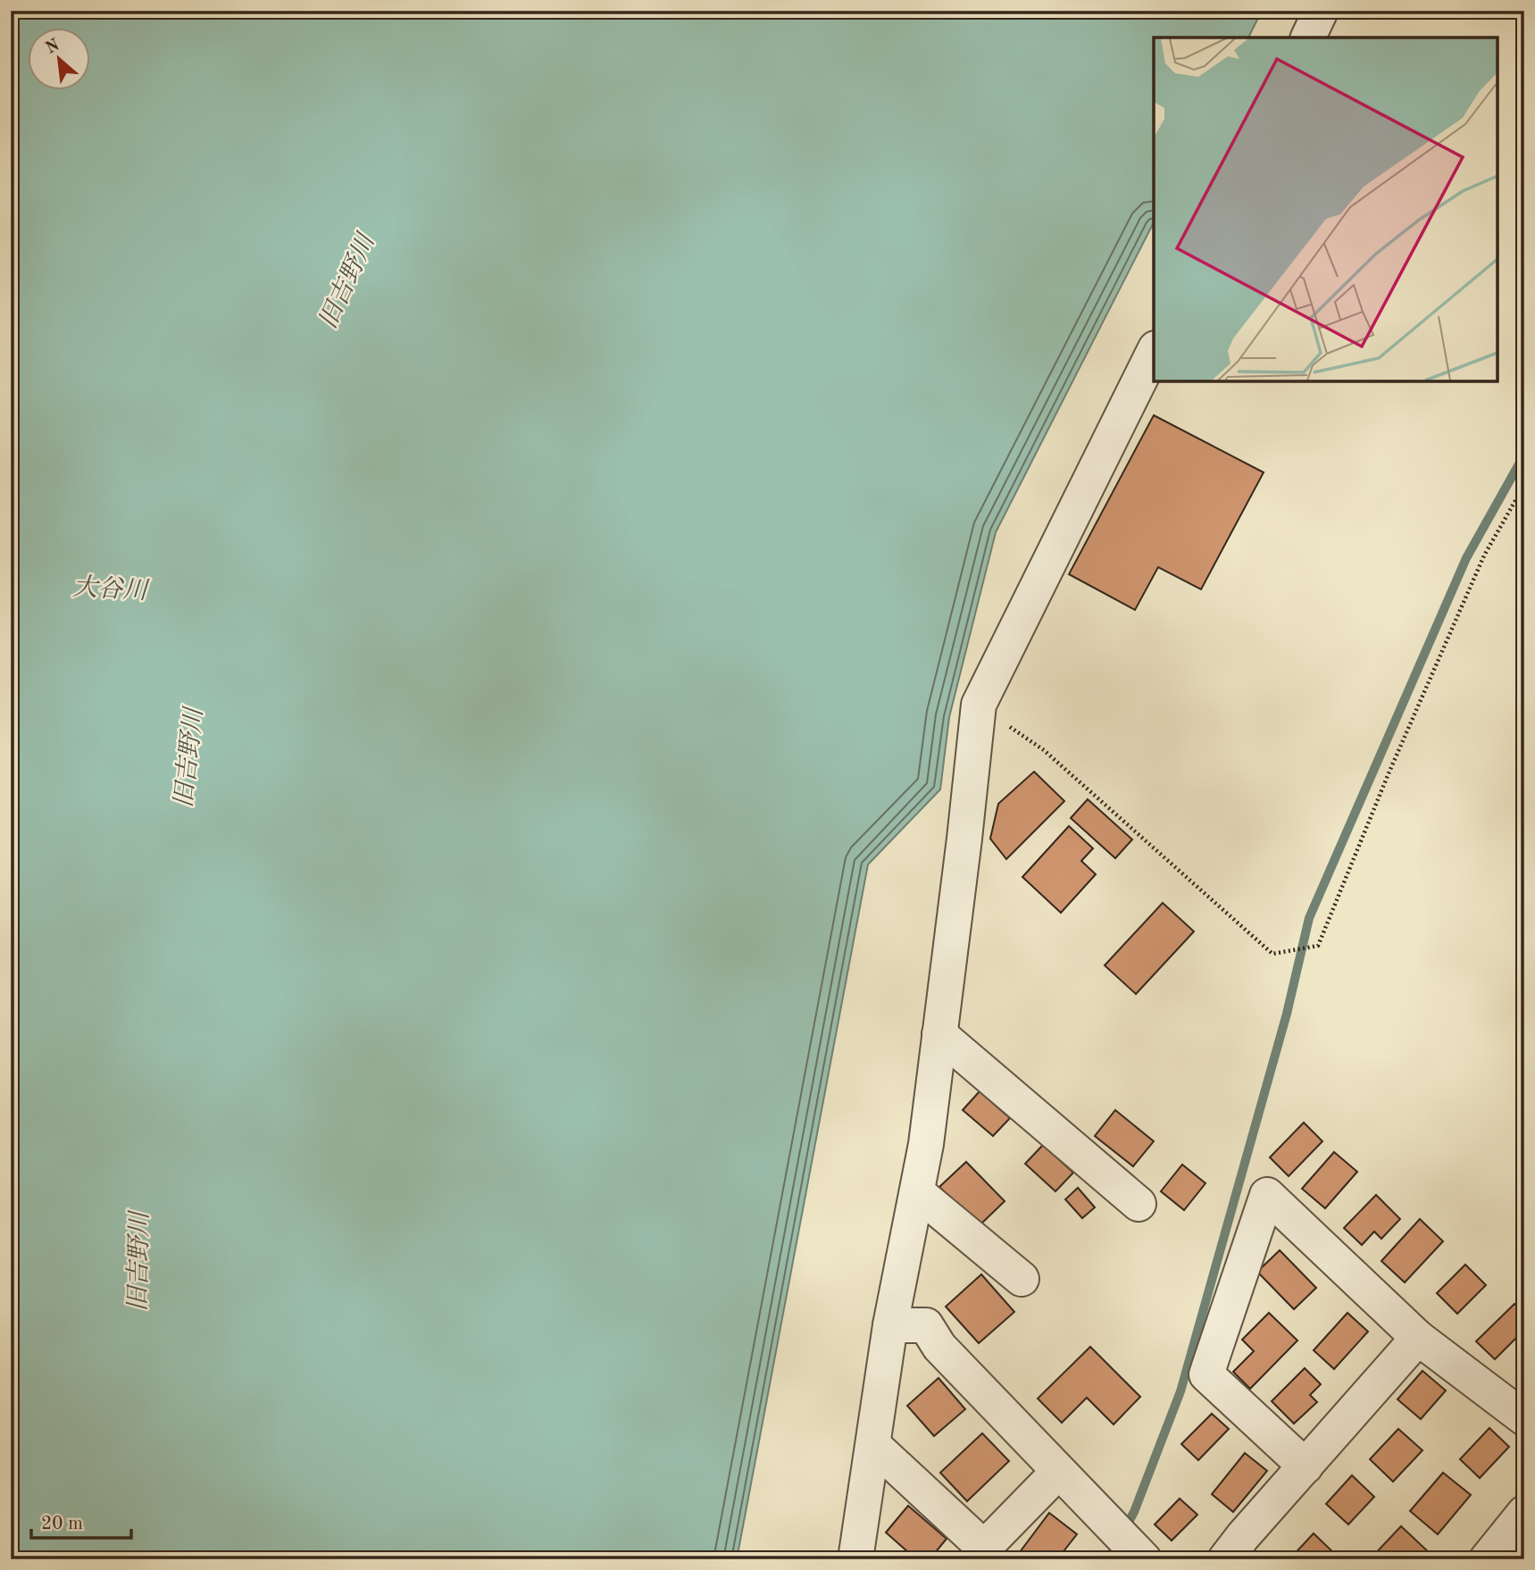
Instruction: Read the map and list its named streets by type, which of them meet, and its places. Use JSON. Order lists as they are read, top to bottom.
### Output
{
  "water": ["旧吉野川", "大谷川"],
  "scale_bar": "20 m",
  "north": "top left"
}
